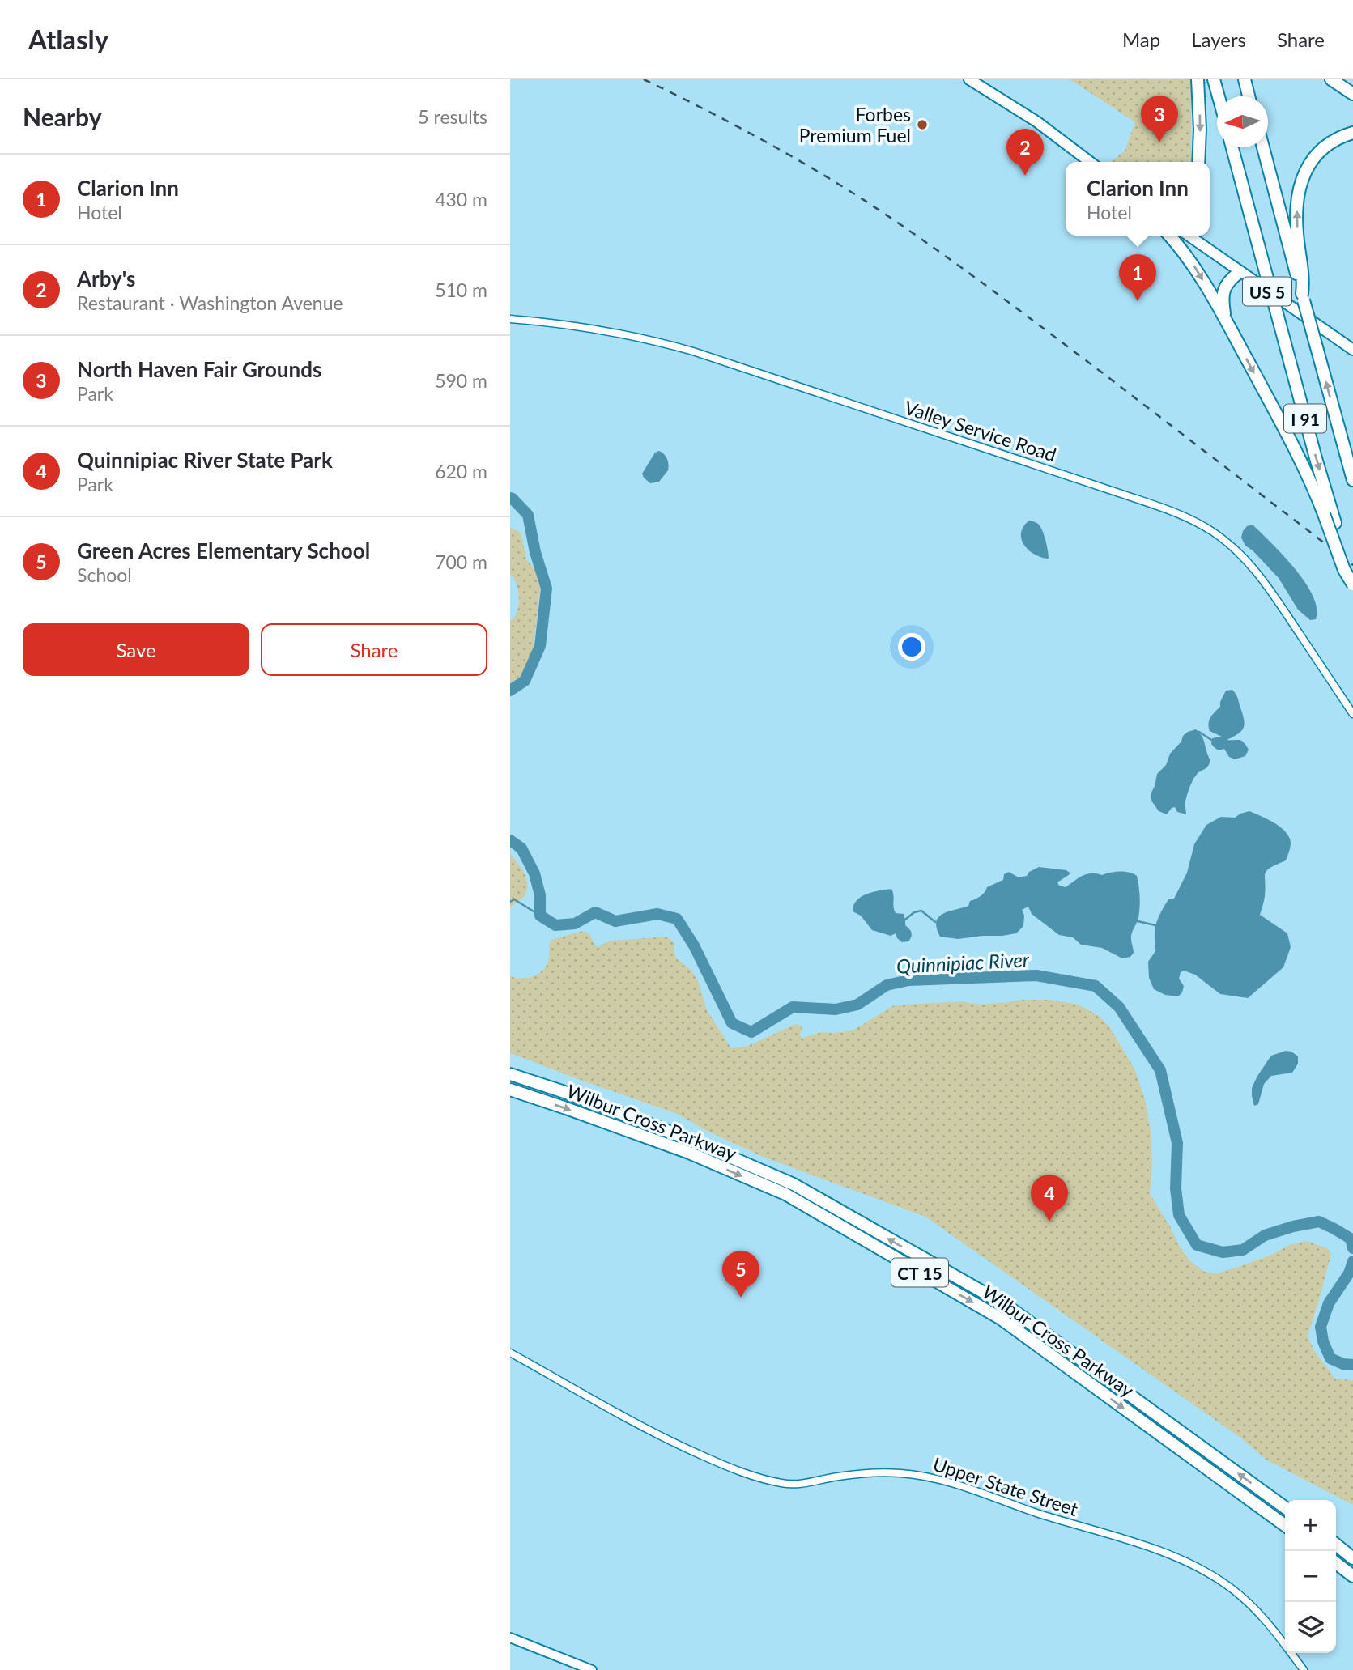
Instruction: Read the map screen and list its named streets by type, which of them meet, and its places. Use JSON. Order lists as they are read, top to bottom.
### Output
{
  "streets": {
    "highway": ["I 91", "Wilbur Cross Parkway", "CT 15"],
    "main road": ["US 5"],
    "street": ["Valley Service Road", "Upper State Street"]
  },
  "water": ["Quinnipiac River"],
  "places": ["Forbes Premium Fuel"],
  "north": "left",
  "page": {
    "header": "Atlasly",
    "nav": ["Map", "Layers", "Share"],
    "heading": ["Nearby", "5 results"],
    "pins": [
      "3",
      "2",
      "1",
      "4",
      "5"
    ],
    "list": [
      {
        "mark": "1",
        "name": "Clarion Inn",
        "note": "Hotel",
        "value": "430 m"
      },
      {
        "mark": "2",
        "name": "Arby's",
        "note": "Restaurant · Washington Avenue",
        "value": "510 m"
      },
      {
        "mark": "3",
        "name": "North Haven Fair Grounds",
        "note": "Park",
        "value": "590 m"
      },
      {
        "mark": "4",
        "name": "Quinnipiac River State Park",
        "note": "Park",
        "value": "620 m"
      },
      {
        "mark": "5",
        "name": "Green Acres Elementary School",
        "note": "School",
        "value": "700 m"
      }
    ],
    "popup": ["Clarion Inn", "Hotel"],
    "buttons": ["Save", "Share"],
    "map_buttons": ["+", "−"]
  }
}
